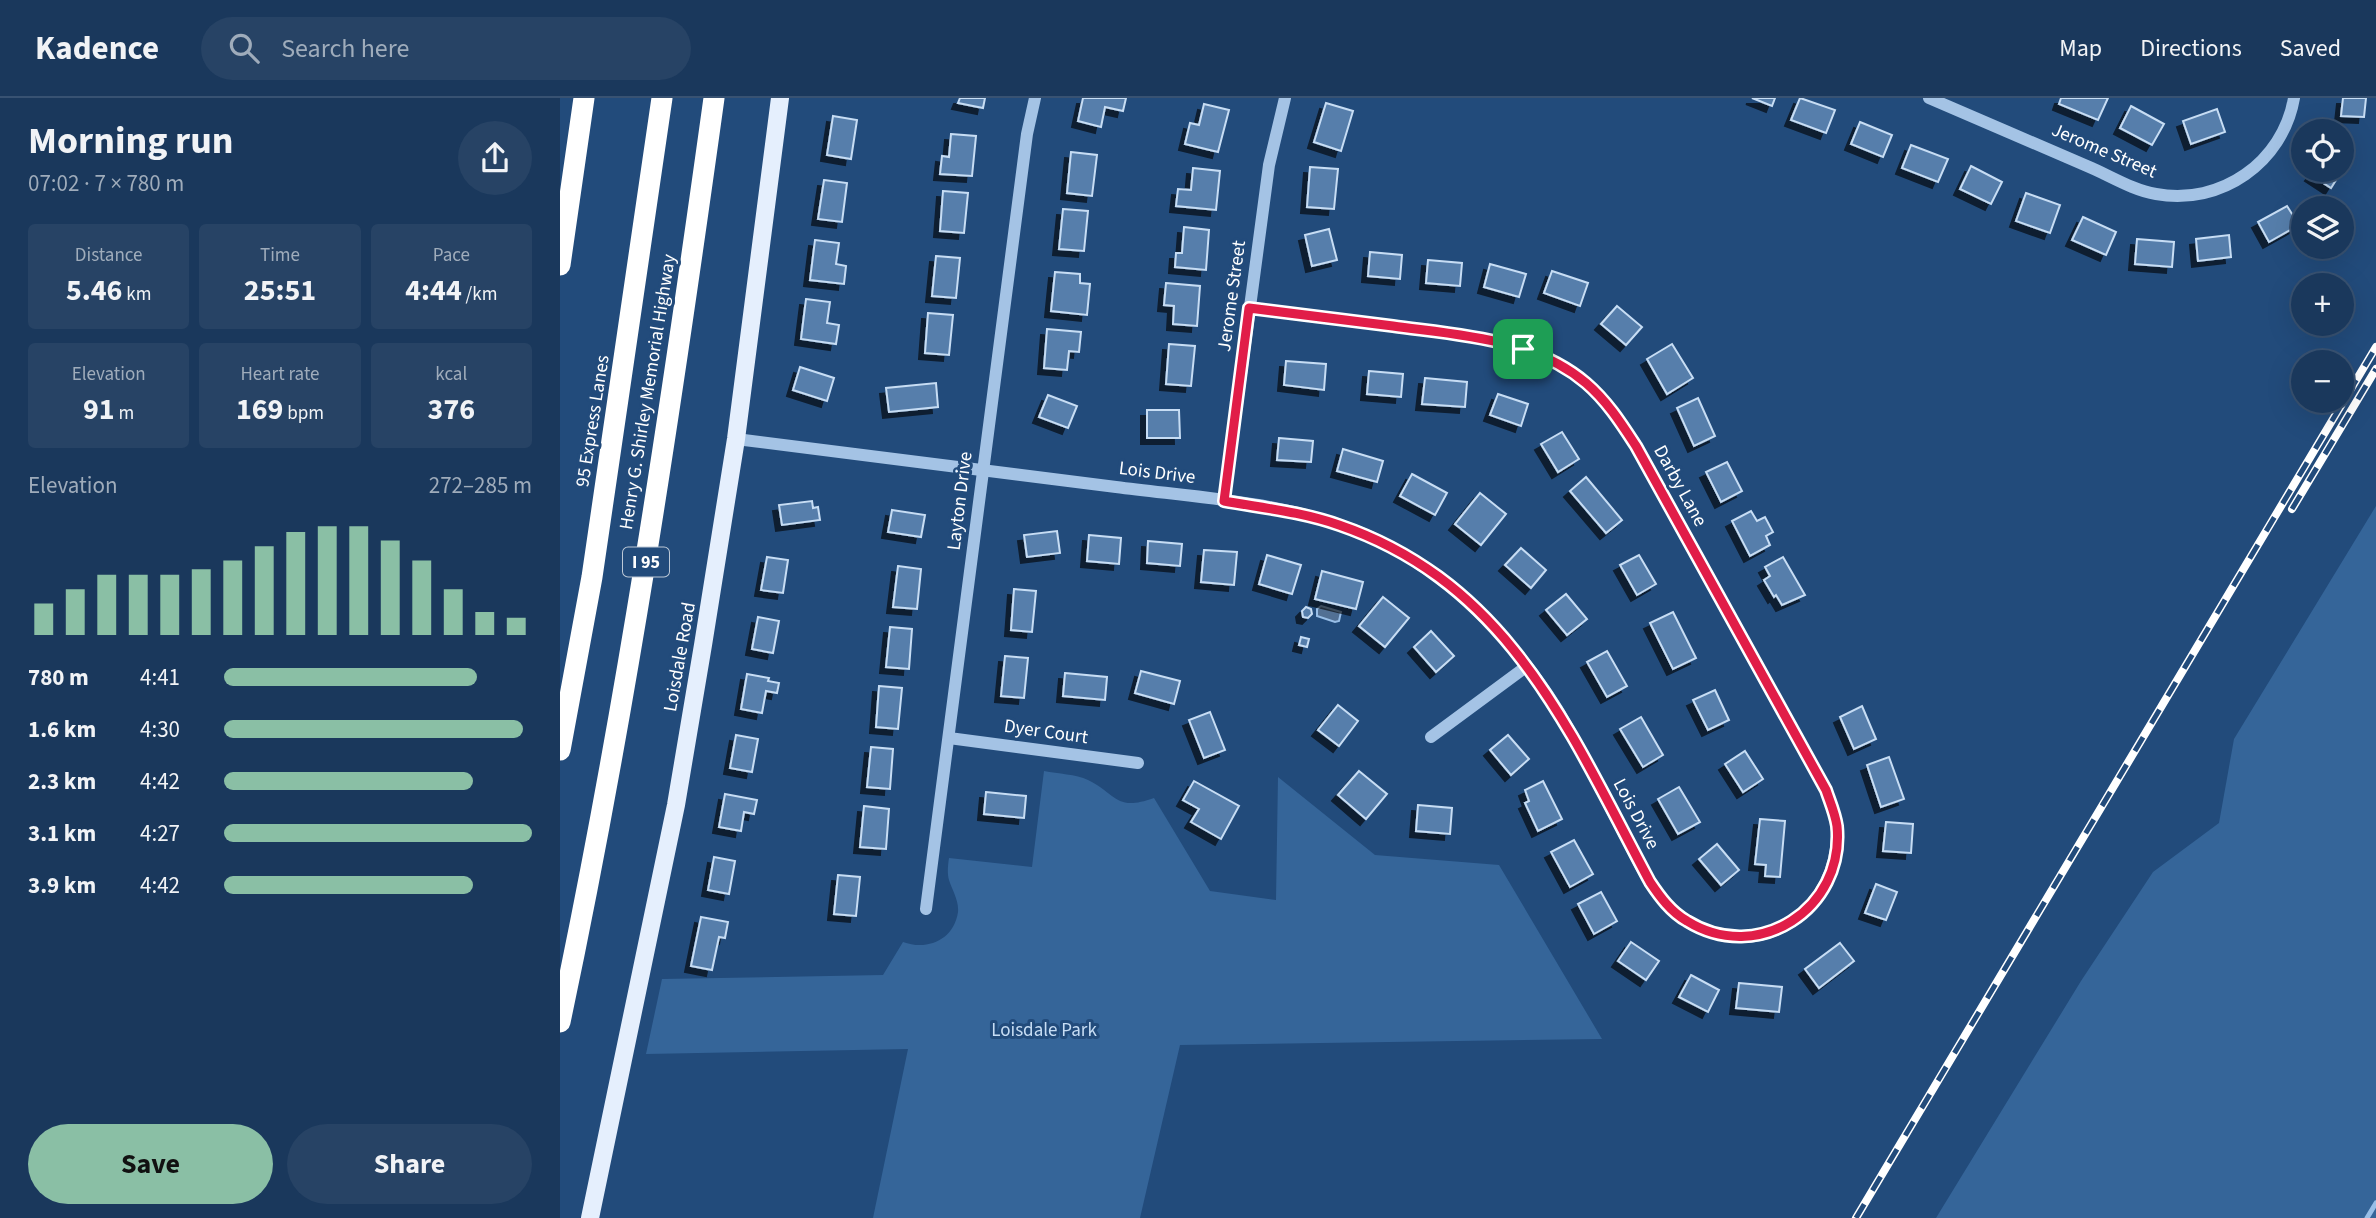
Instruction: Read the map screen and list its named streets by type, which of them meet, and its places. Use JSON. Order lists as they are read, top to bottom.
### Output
{
  "streets": {
    "highway": ["Henry G. Shirley Memorial Highway", "95 Express Lanes", "I 95"],
    "main road": ["Loisdale Road"],
    "street": [
      "Jerome Street",
      "Lois Drive",
      "Darby Lane",
      "Layton Drive",
      "Dyer Court"
    ]
  },
  "crossings": [
    ["Jerome Street", "Lois Drive"],
    ["Jerome Street", "Darby Lane"],
    ["Lois Drive", "Darby Lane"],
    ["Lois Drive", "Layton Drive"],
    ["Lois Drive", "Loisdale Road"],
    ["Layton Drive", "Dyer Court"]
  ],
  "parks": ["Loisdale Park"],
  "page": {
    "header": "Kadence",
    "search": "Search here",
    "nav": ["Map", "Directions", "Saved"],
    "heading": ["Morning run", "07:02 · 7 × 780 m"],
    "map_buttons": ["+", "−"],
    "stats": [
      ["Distance", "5.46 km"],
      ["Time", "25:51"],
      ["Pace", "4:44 /km"],
      ["Elevation", "91 m"],
      ["Heart rate", "169 bpm"],
      ["kcal", "376"]
    ],
    "chart": ["Elevation", "272–285 m"],
    "list": [
      {
        "name": "780 m",
        "note": "4:41"
      },
      {
        "name": "1.6 km",
        "note": "4:30"
      },
      {
        "name": "2.3 km",
        "note": "4:42"
      },
      {
        "name": "3.1 km",
        "note": "4:27"
      },
      {
        "name": "3.9 km",
        "note": "4:42"
      }
    ],
    "buttons": ["Save", "Share"]
  }
}
